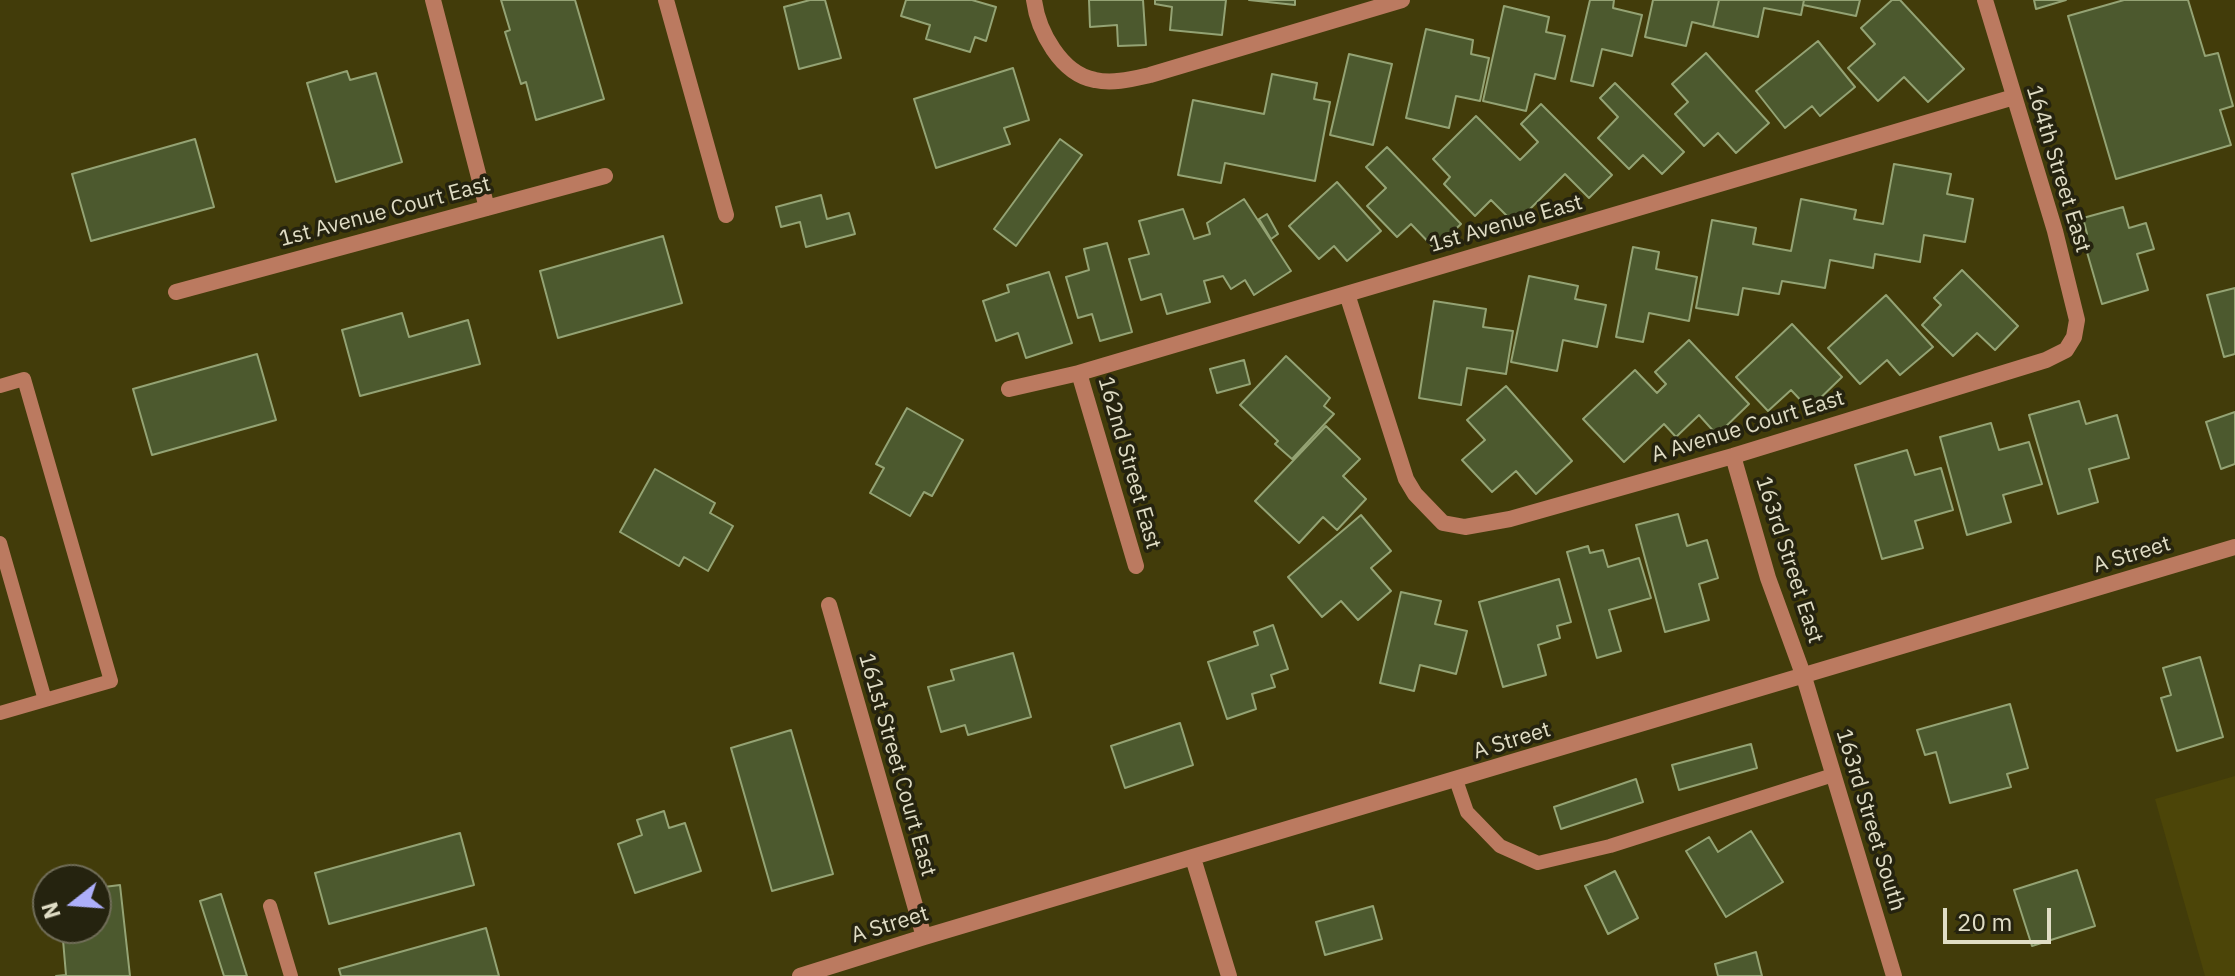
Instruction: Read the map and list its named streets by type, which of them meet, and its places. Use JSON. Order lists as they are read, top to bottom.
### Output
{
  "streets": {
    "street": [
      "164th Street East",
      "1st Avenue Court East",
      "1st Avenue East",
      "A Avenue Court East",
      "162nd Street East",
      "A Street",
      "163rd Street East",
      "161st Street Court East",
      "163rd Street South"
    ]
  },
  "crossings": [
    ["164th Street East", "1st Avenue East"],
    ["164th Street East", "A Avenue Court East"],
    ["1st Avenue East", "A Avenue Court East"],
    ["1st Avenue East", "162nd Street East"],
    ["A Avenue Court East", "163rd Street East"],
    ["A Street", "163rd Street East"],
    ["A Street", "161st Street Court East"],
    ["A Street", "163rd Street South"],
    ["163rd Street East", "163rd Street South"]
  ],
  "scale_bar": "20 m",
  "north": "left"
}
